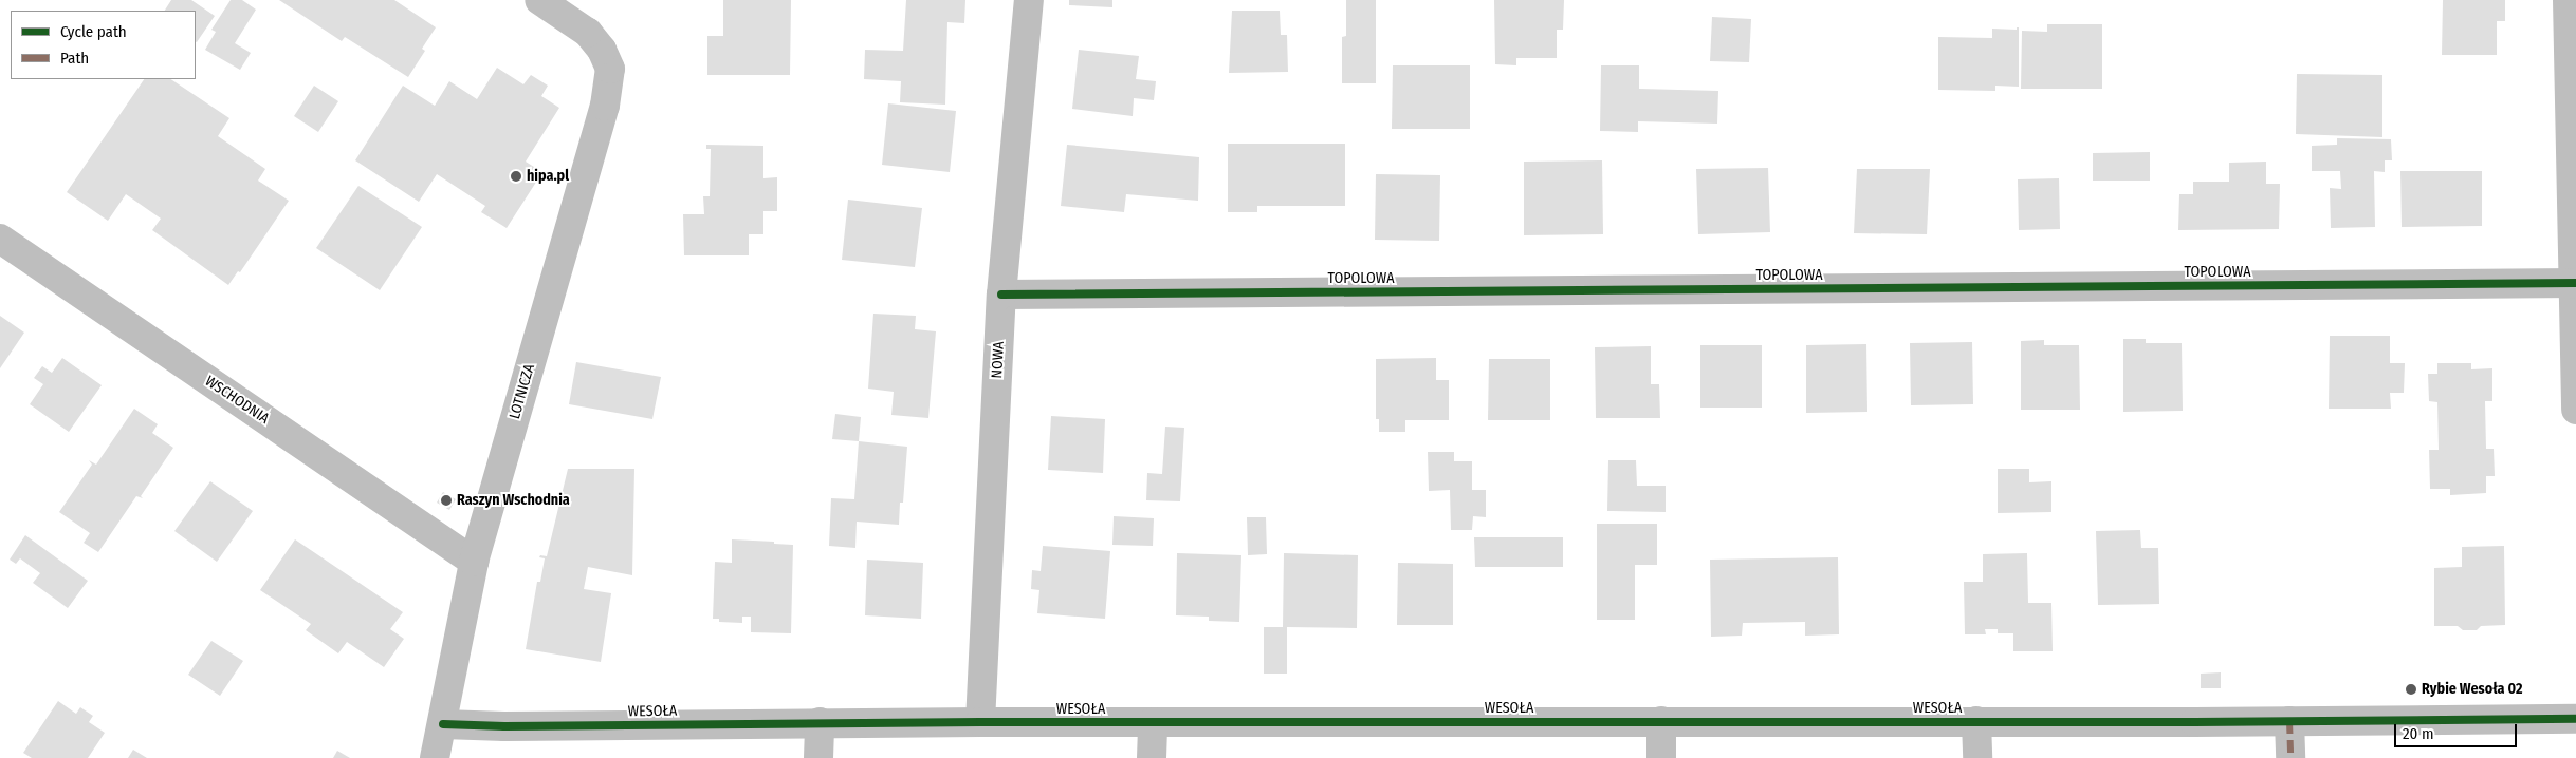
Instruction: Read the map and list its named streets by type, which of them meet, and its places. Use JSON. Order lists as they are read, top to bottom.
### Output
{
  "streets": {
    "street": [
      "TOPOLOWA",
      "NOWA",
      "LOTNICZA",
      "WSCHODNIA",
      "WESOŁA"
    ]
  },
  "crossings": [
    ["TOPOLOWA", "NOWA"],
    ["NOWA", "WESOŁA"],
    ["LOTNICZA", "WSCHODNIA"],
    ["LOTNICZA", "WESOŁA"]
  ],
  "places": ["hipa.pl", "Raszyn Wschodnia", "Rybie Wesoła 02"],
  "legend": ["Cycle path", "Path"],
  "scale_bar": "20 m"
}
